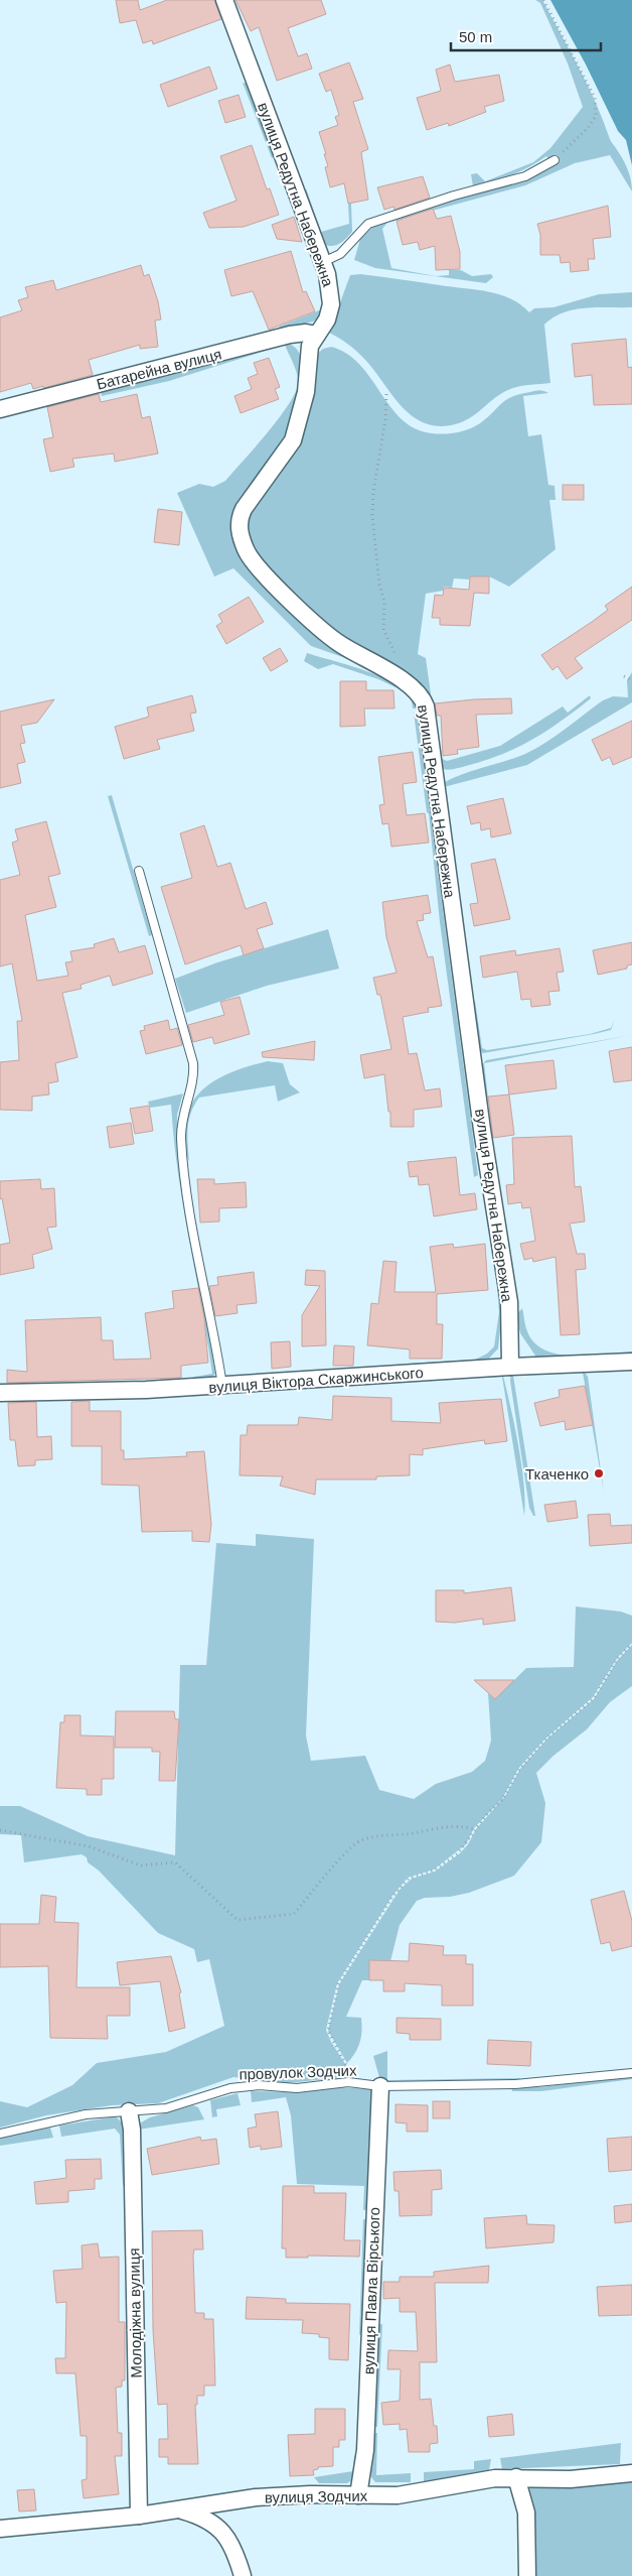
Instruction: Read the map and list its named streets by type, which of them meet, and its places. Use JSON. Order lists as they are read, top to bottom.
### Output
{
  "streets": {
    "street": [
      "вулиця Редутна Набережна",
      "Батарейна вулиця",
      "вулиця Віктора Скаржинського",
      "вулиця Павла Вірського",
      "Молодіжна вулиця",
      "вулиця Зодчих"
    ],
    "lane": ["провулок Зодчих"]
  },
  "crossings": [
    ["вулиця Редутна Набережна", "Батарейна вулиця"],
    ["вулиця Редутна Набережна", "вулиця Віктора Скаржинського"],
    ["провулок Зодчих", "вулиця Павла Вірського"],
    ["провулок Зодчих", "Молодіжна вулиця"],
    ["вулиця Павла Вірського", "вулиця Зодчих"],
    ["Молодіжна вулиця", "вулиця Зодчих"]
  ],
  "places": ["Ткаченко"],
  "scale_bar": "50 m"
}
